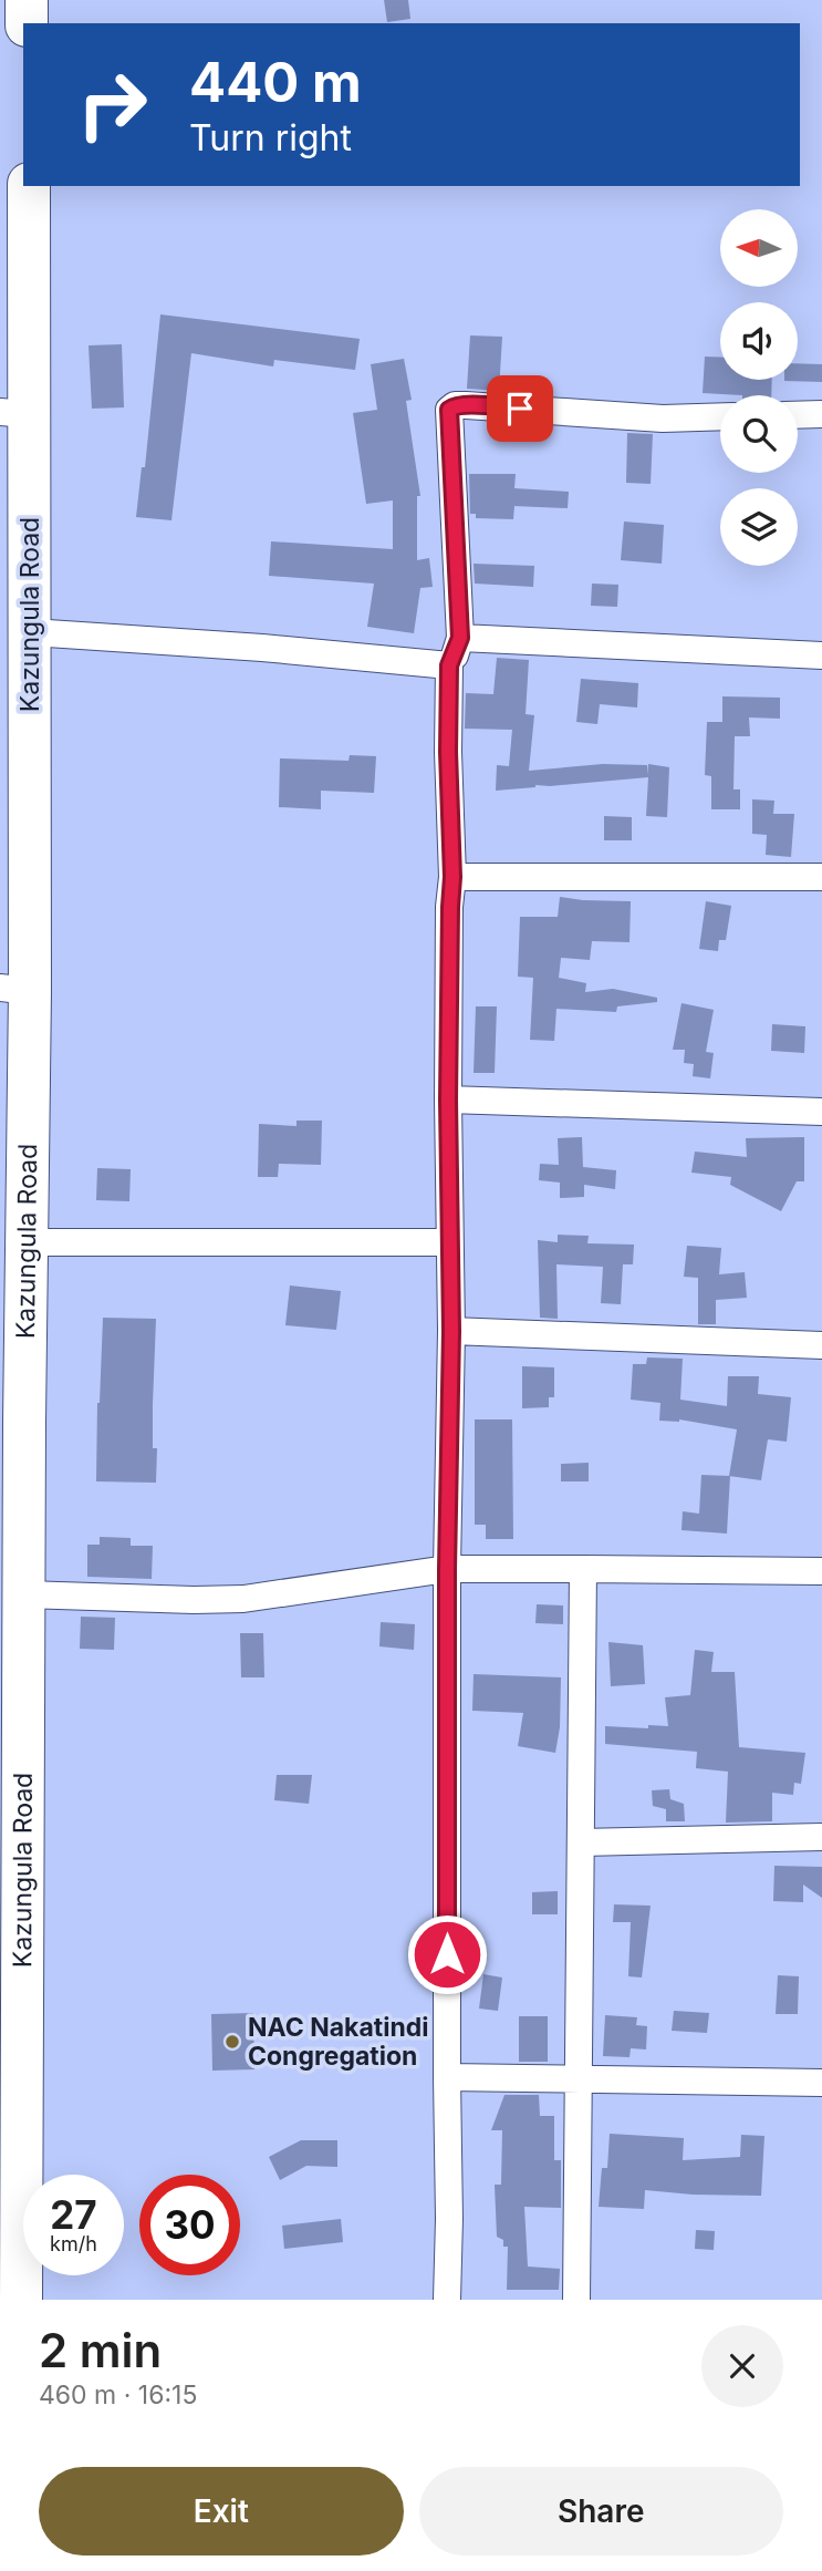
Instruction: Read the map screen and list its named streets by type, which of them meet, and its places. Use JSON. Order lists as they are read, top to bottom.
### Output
{
  "streets": {
    "highway": ["Kazungula Road"]
  },
  "places": ["NAC Nakatindi Congregation"],
  "north": "left",
  "page": {
    "turn": ["440 m", "Turn right"],
    "speed": "27 km/h",
    "limit": "30",
    "heading": ["2 min", "460 m · 16:15"],
    "buttons": ["Exit", "Share"]
  }
}
